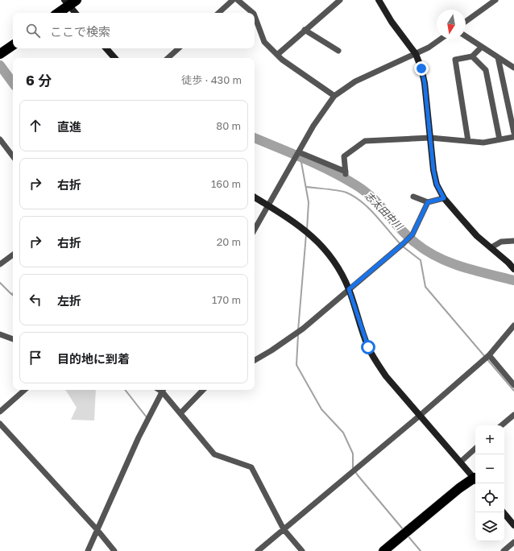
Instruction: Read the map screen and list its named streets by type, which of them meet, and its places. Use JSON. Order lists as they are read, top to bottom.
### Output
{
  "water": ["志太田中川"],
  "north": "bottom",
  "page": {
    "search": "ここで検索",
    "heading": ["6 分", "徒歩 · 430 m"],
    "list": [
      ["直進", "80 m"],
      ["右折", "160 m"],
      ["右折", "20 m"],
      ["左折", "170 m"],
      "目的地に到着"
    ],
    "map_buttons": ["+", "−"]
  }
}
